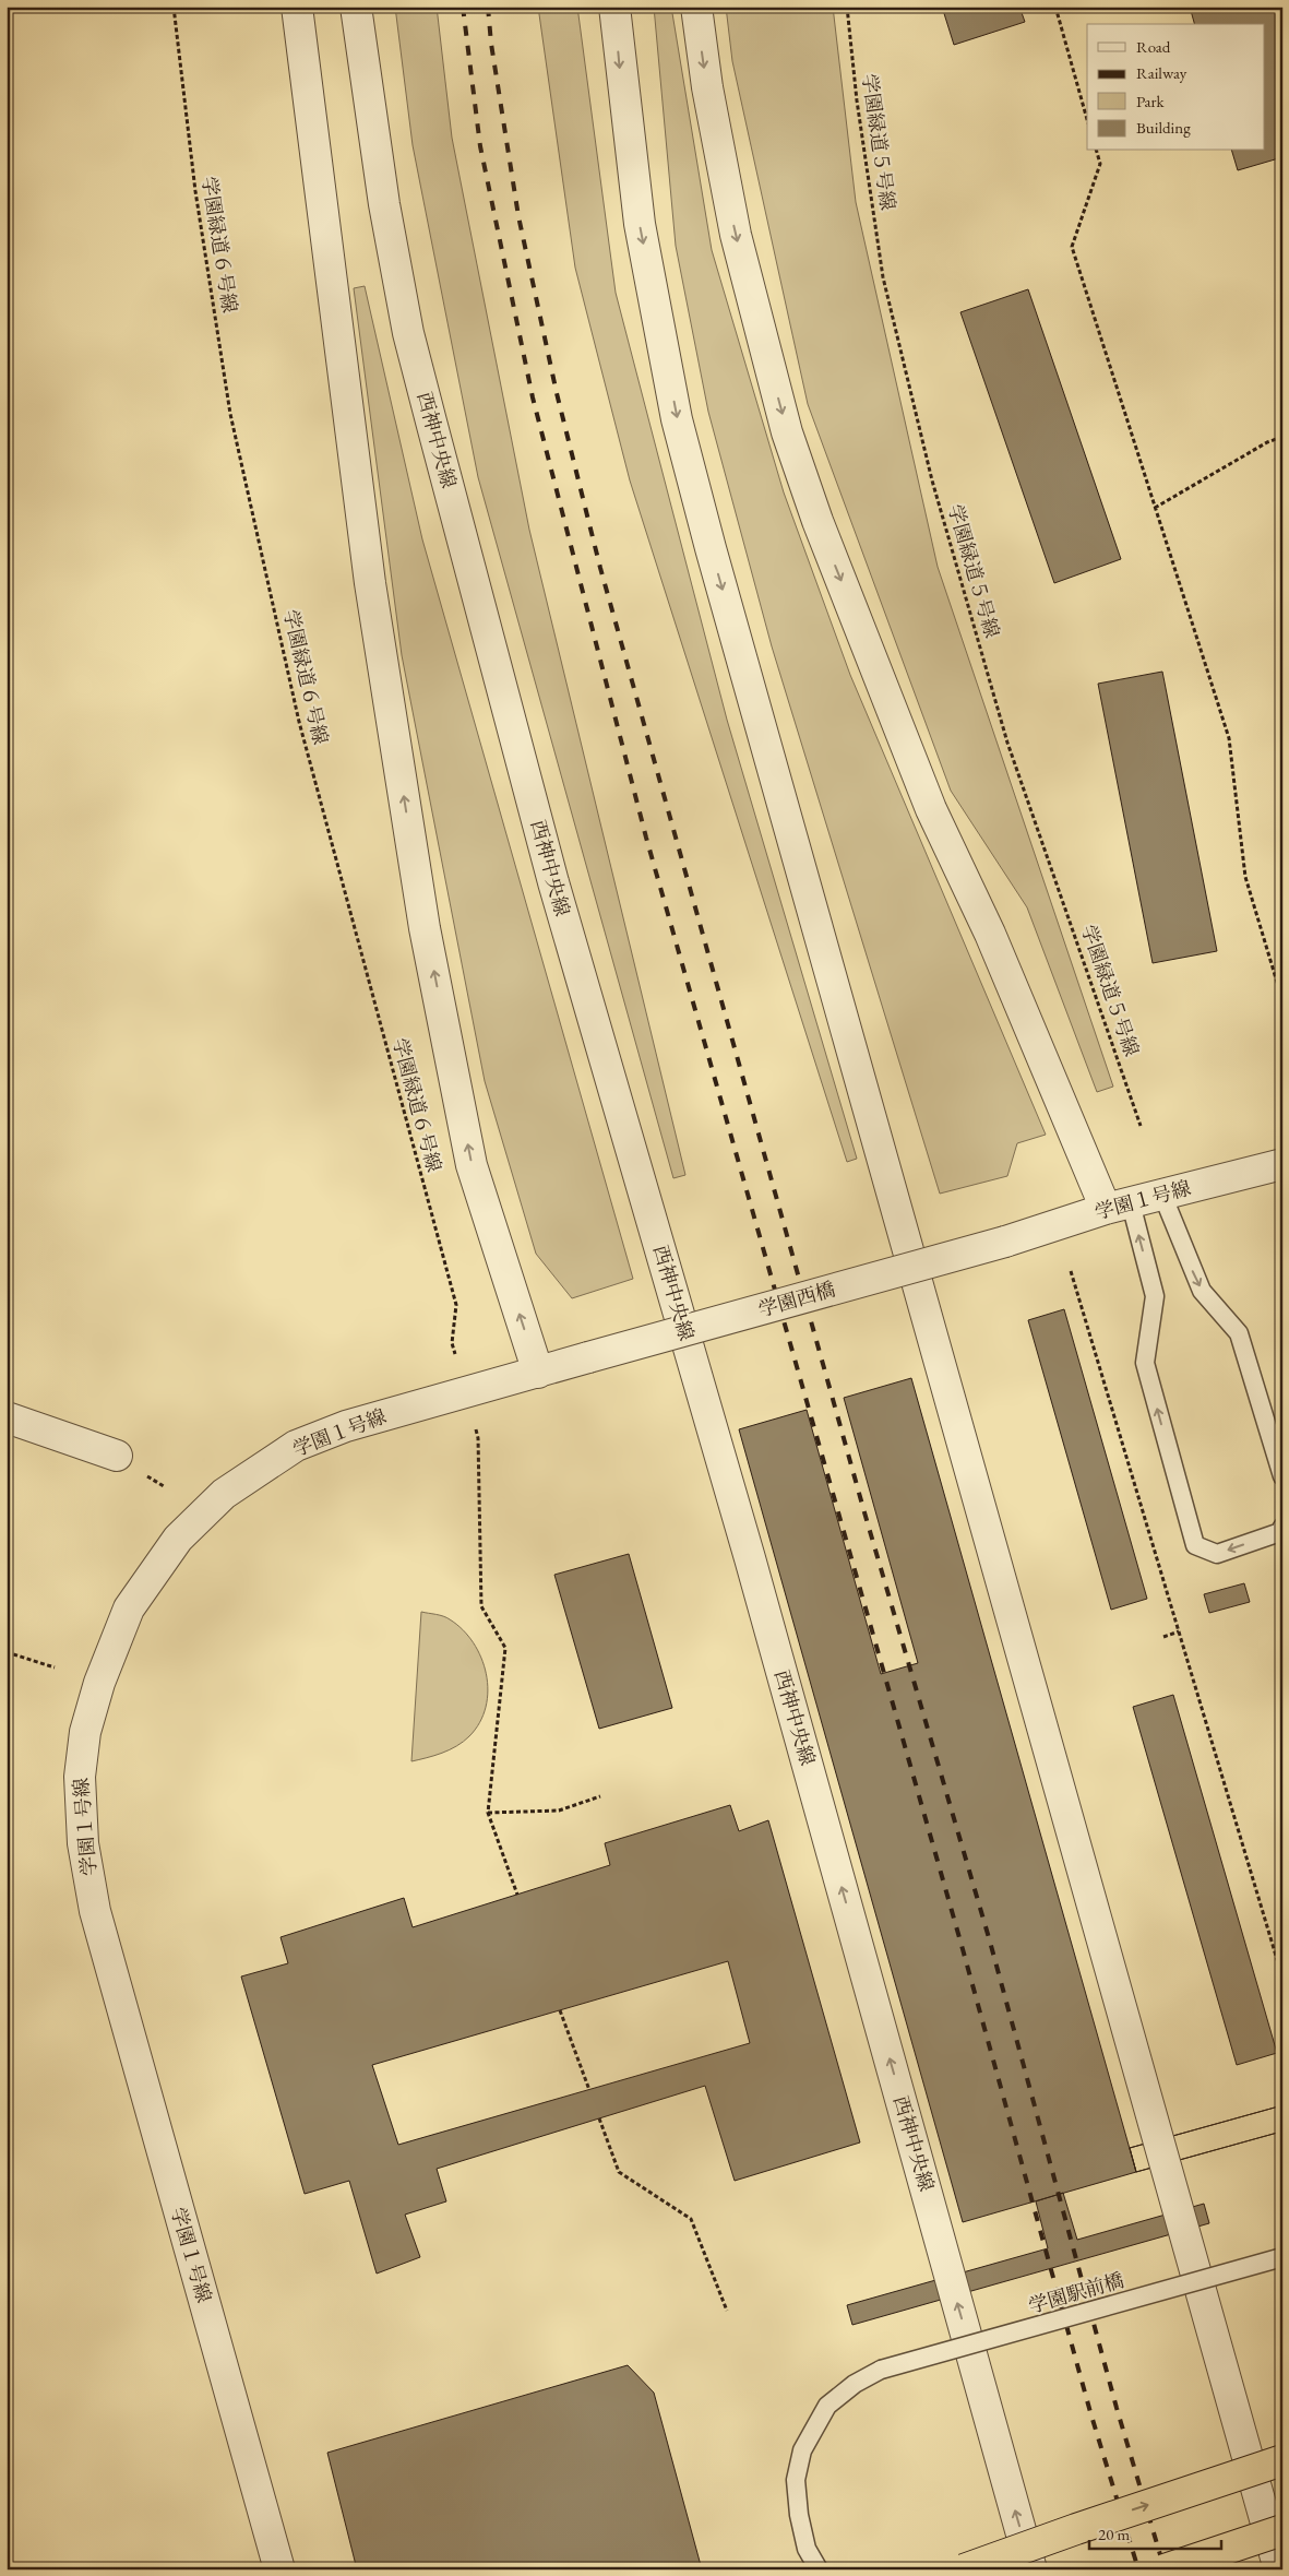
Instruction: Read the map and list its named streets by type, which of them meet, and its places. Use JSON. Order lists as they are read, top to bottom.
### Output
{
  "streets": {
    "street": ["西神中央線", "学園１号線", "学園西橋"],
    "lane": ["学園駅前橋"],
    "path": ["学園緑道５号線", "学園緑道６号線"]
  },
  "crossings": [
    ["学園１号線", "学園西橋"]
  ],
  "legend": [
    "Road",
    "Railway",
    "Park",
    "Building"
  ],
  "scale_bar": "20 m"
}
